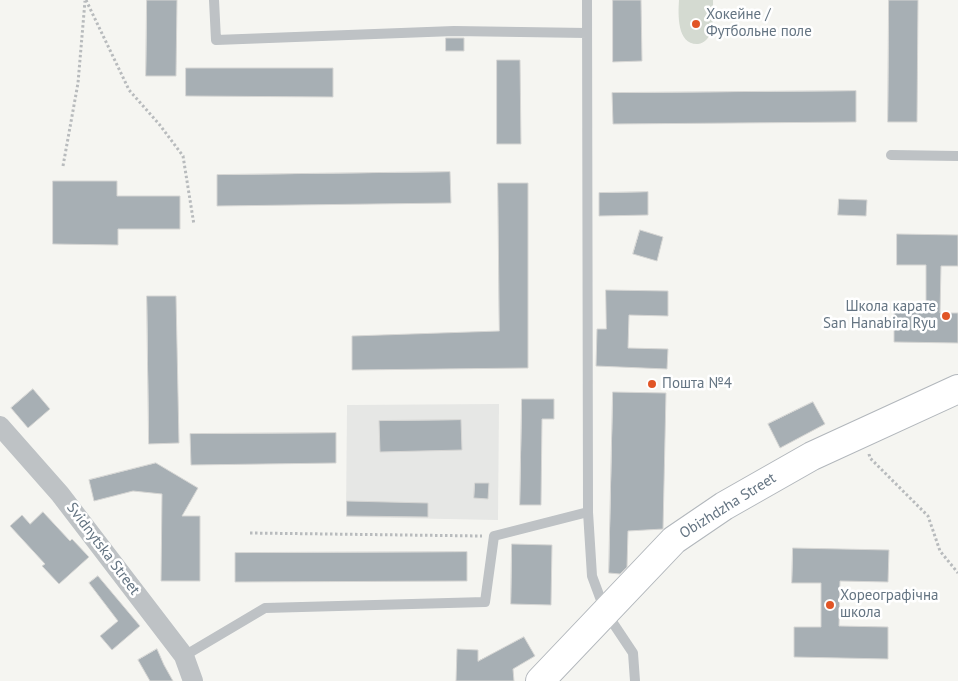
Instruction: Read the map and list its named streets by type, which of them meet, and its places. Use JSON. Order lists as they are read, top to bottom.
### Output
{
  "streets": {
    "street": ["Obizhdzha Street", "Svidnytska Street"]
  },
  "places": [
    "Хокейне / Футбольне поле",
    "Школа карате San Hanabira Ryu",
    "Пошта №4",
    "Хореографічна школа"
  ]
}
